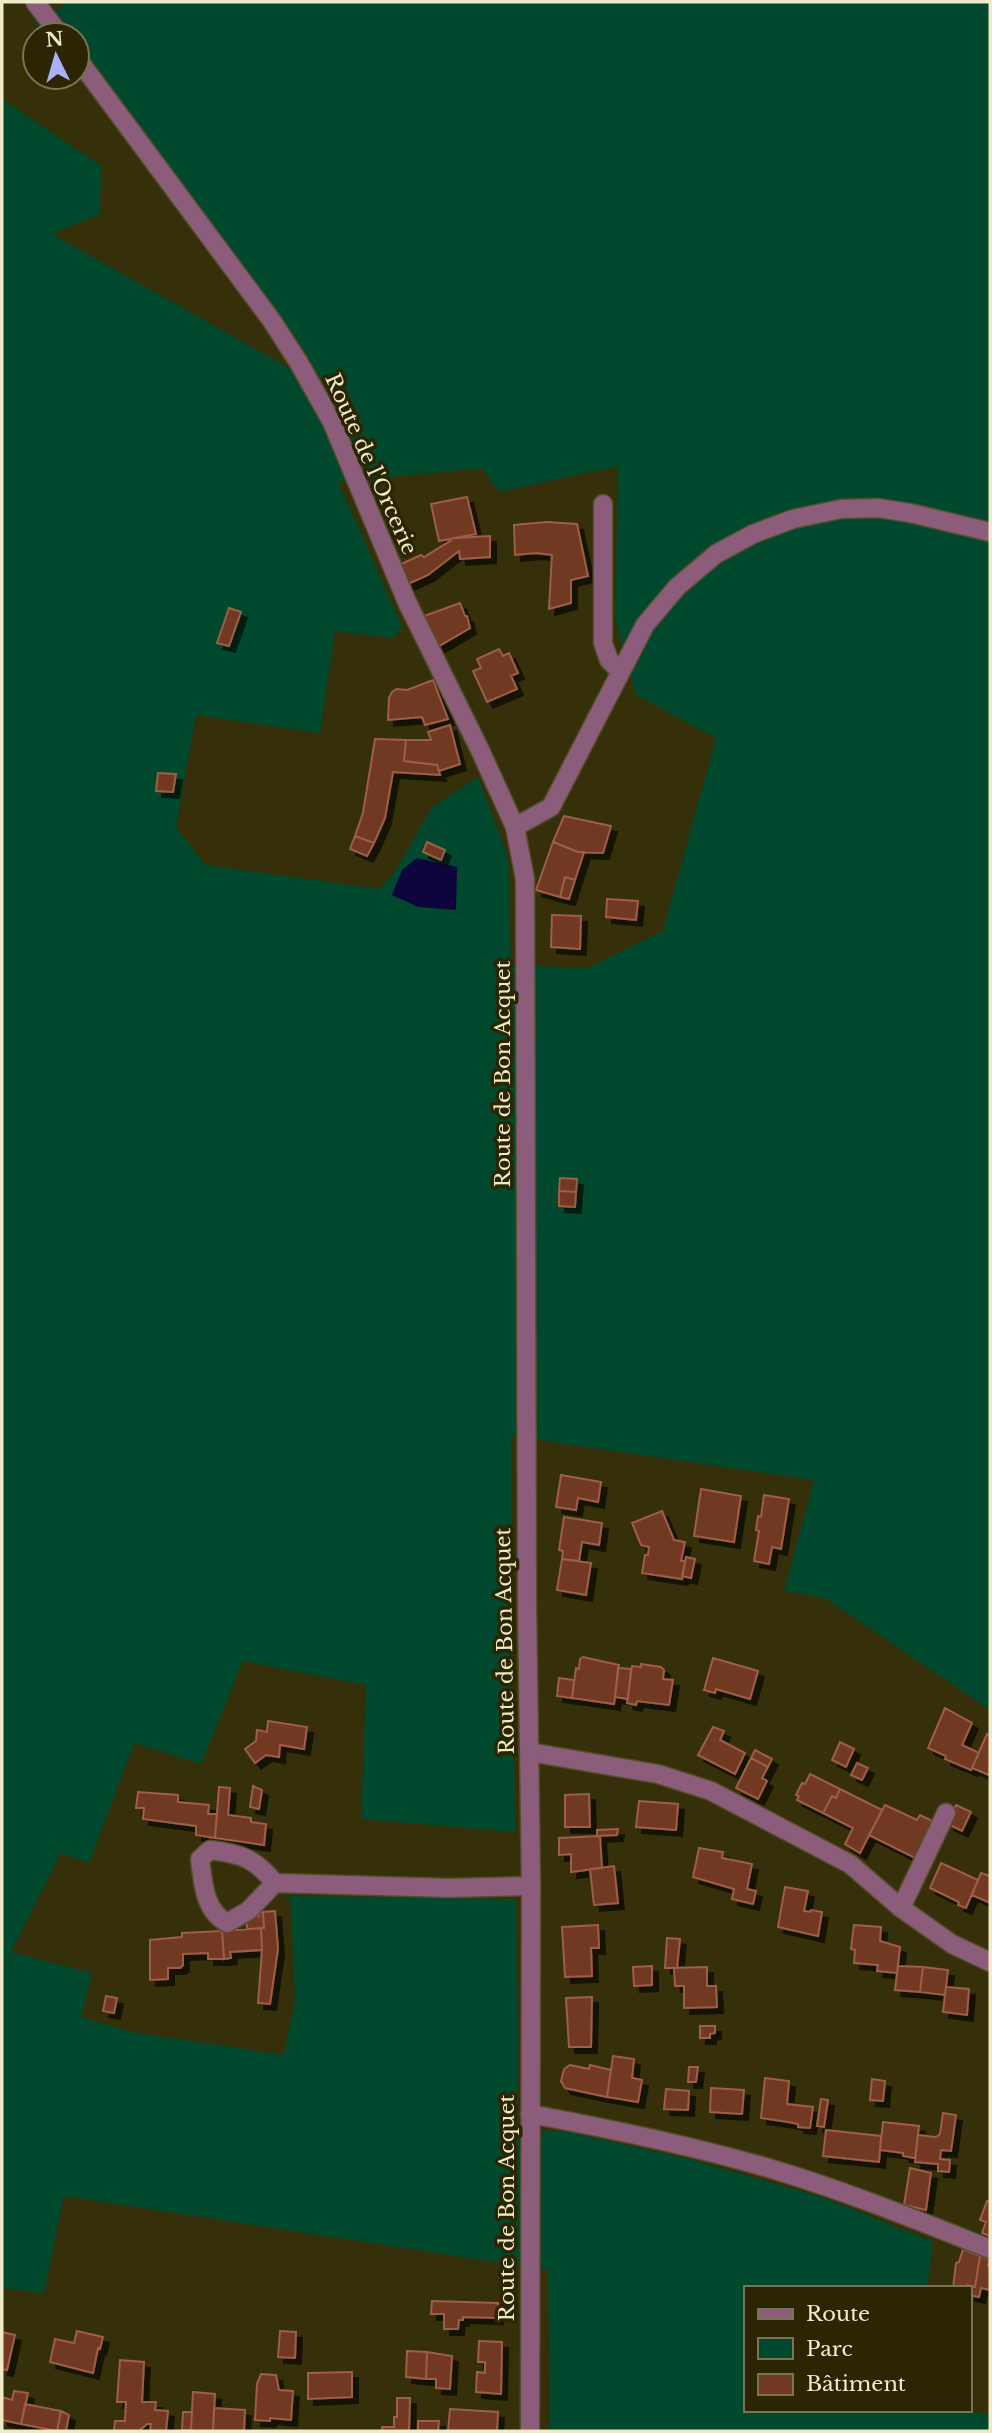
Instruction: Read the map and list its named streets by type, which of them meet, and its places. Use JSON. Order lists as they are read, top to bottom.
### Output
{
  "streets": {
    "street": ["Route de l'Orcerie", "Route de Bon Acquet"]
  },
  "crossings": [
    ["Route de l'Orcerie", "Route de Bon Acquet"]
  ],
  "legend": ["Route", "Parc", "Bâtiment"],
  "north": "top"
}
